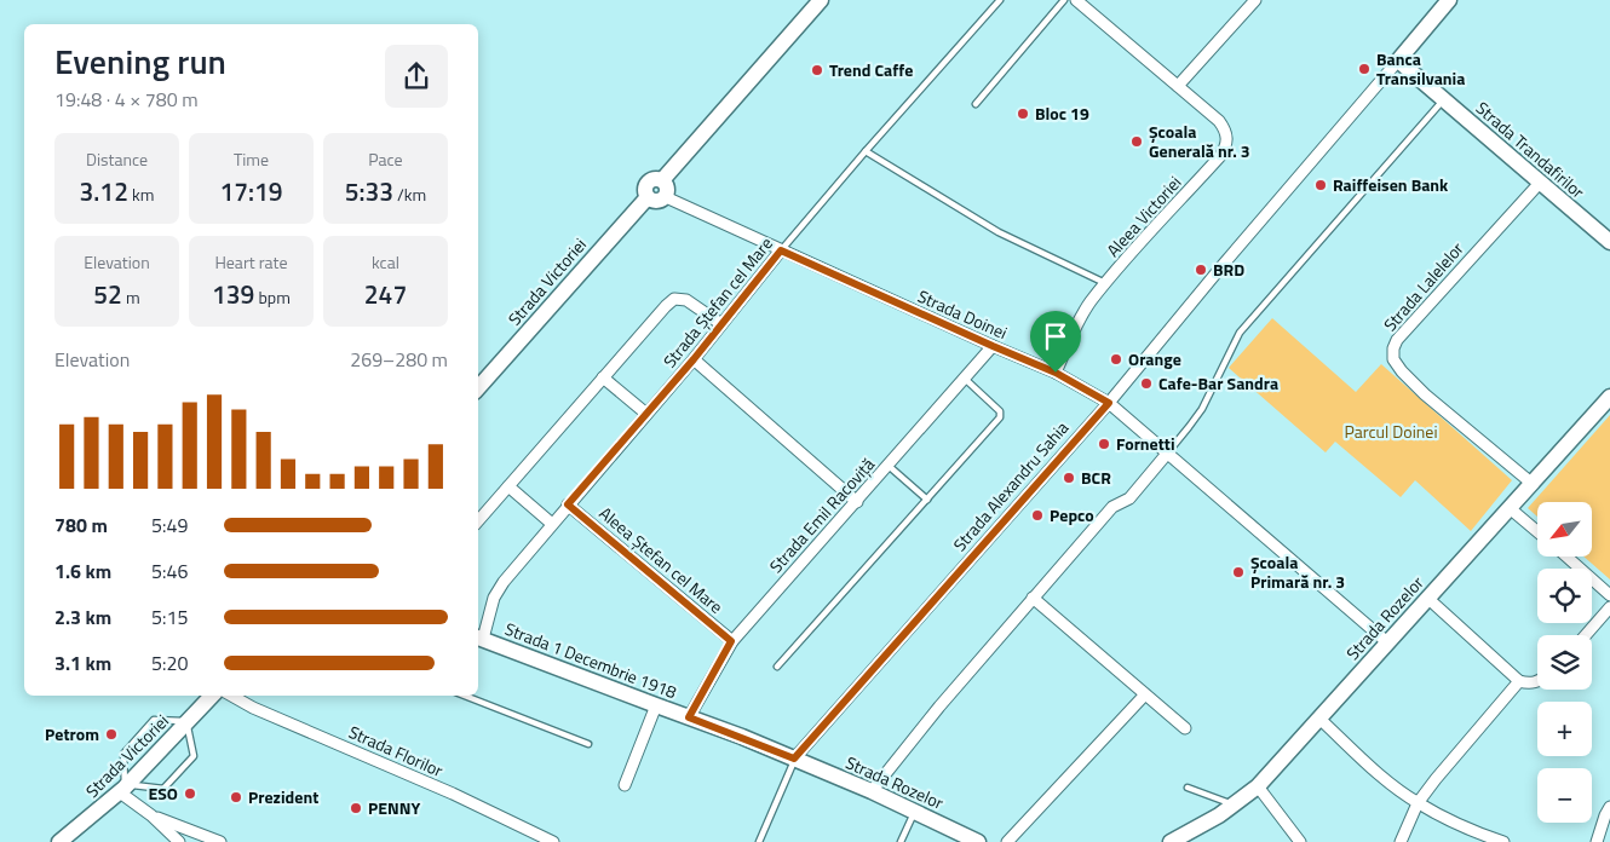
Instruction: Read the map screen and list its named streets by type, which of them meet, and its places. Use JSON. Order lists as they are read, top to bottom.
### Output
{
  "streets": {
    "street": [
      "Strada Trandafirilor",
      "Aleea Victoriei",
      "Strada Victoriei",
      "Strada Lalelelor",
      "Strada Ștefan cel Mare",
      "Strada Doinei",
      "Strada Alexandru Sahia",
      "Strada Emil Racoviță",
      "Aleea Ștefan cel Mare",
      "Strada Rozelor",
      "Strada 1 Decembrie 1918",
      "Strada Florilor"
    ]
  },
  "crossings": [
    ["Strada Trandafirilor", "Strada Lalelelor"],
    ["Strada Trandafirilor", "Strada Alexandru Sahia"],
    ["Aleea Victoriei", "Strada Doinei"],
    ["Strada Victoriei", "Strada Doinei"],
    ["Strada Lalelelor", "Strada Rozelor"],
    ["Strada Ștefan cel Mare", "Strada Doinei"],
    ["Strada Ștefan cel Mare", "Aleea Ștefan cel Mare"],
    ["Strada Ștefan cel Mare", "Strada 1 Decembrie 1918"],
    ["Strada Doinei", "Strada Alexandru Sahia"],
    ["Strada Doinei", "Strada Emil Racoviță"],
    ["Strada Doinei", "Strada Rozelor"],
    ["Strada Alexandru Sahia", "Strada Rozelor"],
    ["Strada Alexandru Sahia", "Strada 1 Decembrie 1918"],
    ["Strada Emil Racoviță", "Aleea Ștefan cel Mare"],
    ["Strada Emil Racoviță", "Strada 1 Decembrie 1918"],
    ["Strada Rozelor", "Strada 1 Decembrie 1918"]
  ],
  "parks": ["Parcul Doinei"],
  "places": [
    "Banca Transilvania",
    "Trend Caffe",
    "Bloc 19",
    "Școala Generală nr. 3",
    "Raiffeisen Bank",
    "BRD",
    "Orange",
    "Cafe-Bar Sandra",
    "Fornetti",
    "BCR",
    "Pepco",
    "Școala Primară nr. 3",
    "Petrom",
    "ESO",
    "Prezident",
    "PENNY"
  ],
  "north": "bottom left",
  "page": {
    "heading": ["Evening run", "19:48 · 4 × 780 m"],
    "stats": [
      ["Distance", "3.12 km"],
      ["Time", "17:19"],
      ["Pace", "5:33 /km"],
      ["Elevation", "52 m"],
      ["Heart rate", "139 bpm"],
      ["kcal", "247"]
    ],
    "chart": ["Elevation", "269–280 m"],
    "map_buttons": ["+", "−"],
    "list": [
      {
        "name": "780 m",
        "note": "5:49"
      },
      {
        "name": "1.6 km",
        "note": "5:46"
      },
      {
        "name": "2.3 km",
        "note": "5:15"
      },
      {
        "name": "3.1 km",
        "note": "5:20"
      }
    ]
  }
}
